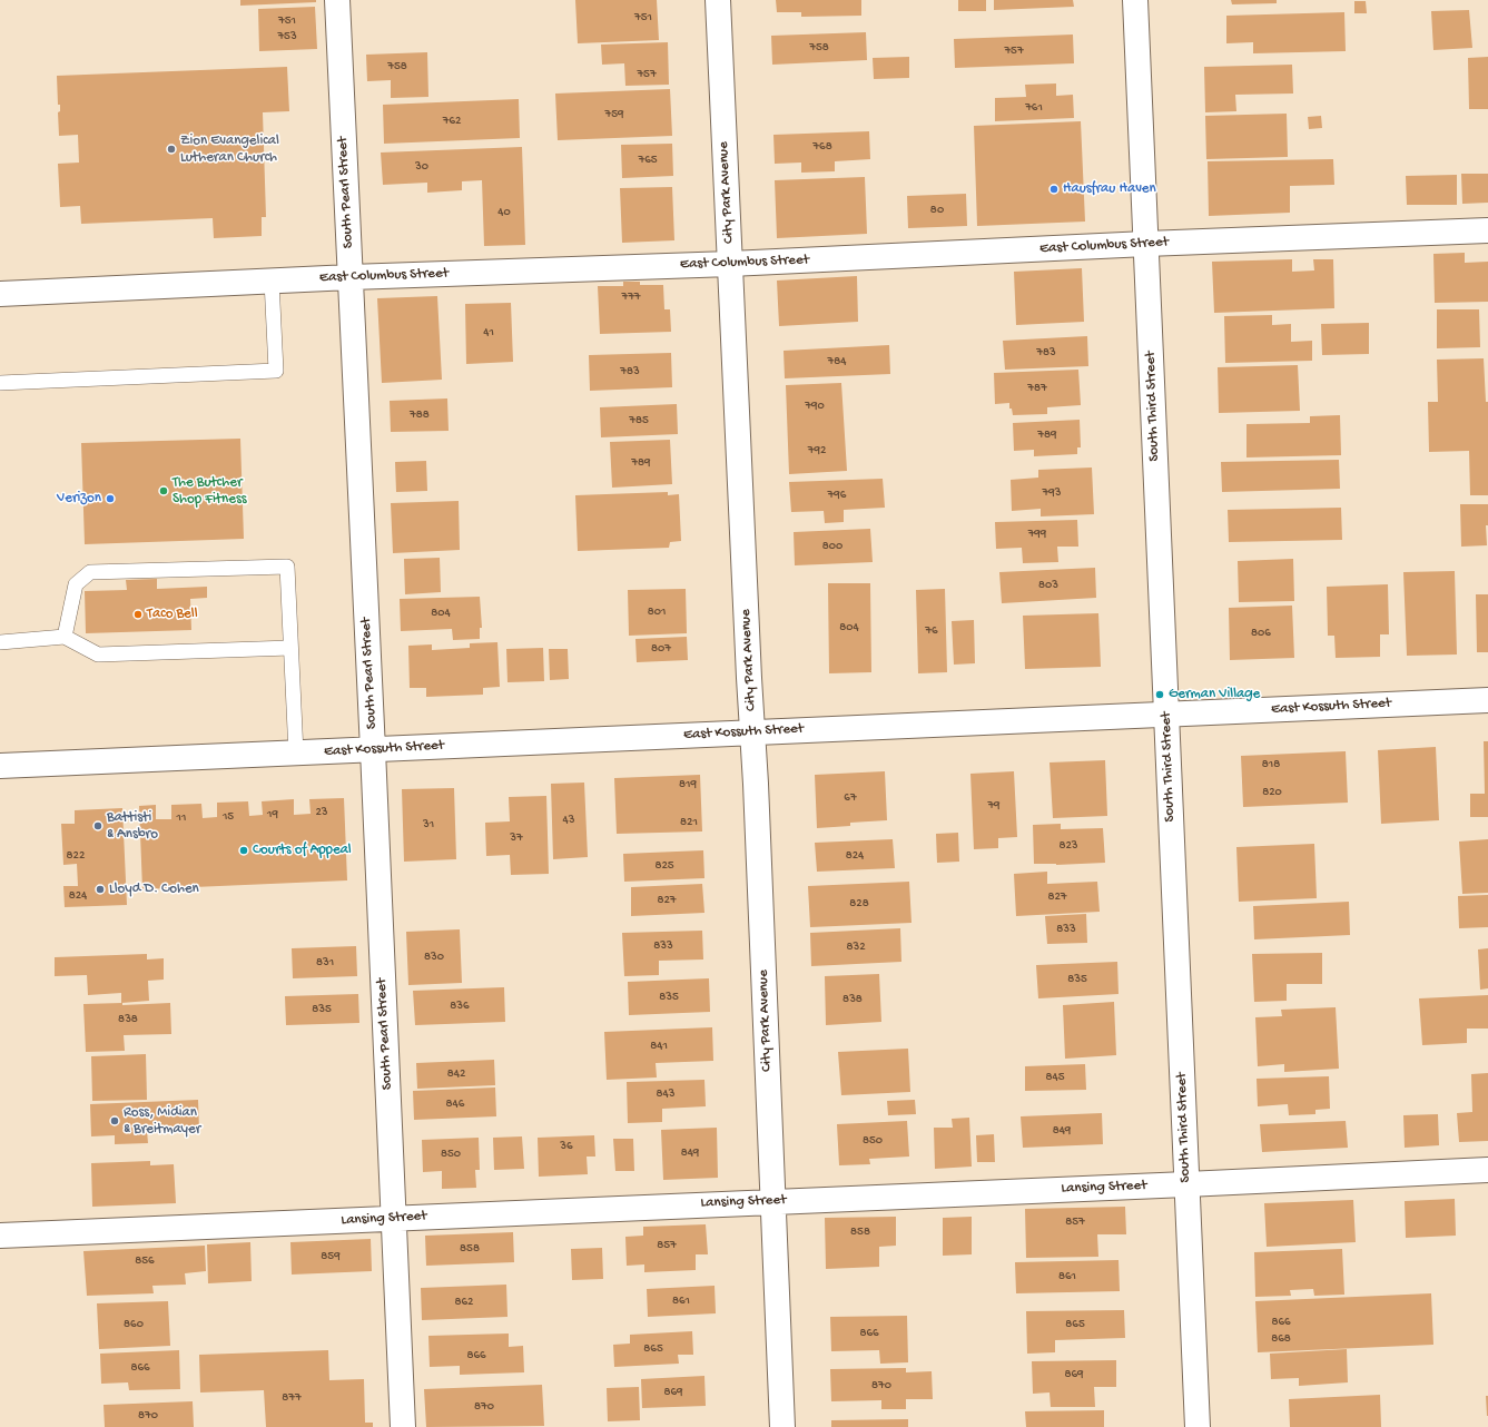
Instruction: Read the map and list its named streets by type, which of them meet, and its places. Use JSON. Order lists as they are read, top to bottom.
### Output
{
  "streets": {
    "street": [
      "South Pearl Street",
      "City Park Avenue",
      "East Columbus Street",
      "South Third Street",
      "East Kossuth Street",
      "Lansing Street"
    ]
  },
  "crossings": [
    ["South Pearl Street", "East Columbus Street"],
    ["South Pearl Street", "East Kossuth Street"],
    ["South Pearl Street", "Lansing Street"],
    ["City Park Avenue", "East Columbus Street"],
    ["City Park Avenue", "East Kossuth Street"],
    ["City Park Avenue", "Lansing Street"],
    ["East Columbus Street", "South Third Street"],
    ["South Third Street", "East Kossuth Street"],
    ["South Third Street", "Lansing Street"]
  ],
  "places": [
    "Zion Evangelical Lutheran Church",
    "Hausfrau Haven",
    "The Butcher Shop Fitness",
    "Verizon",
    "Taco Bell",
    "German Village",
    "Battisti & Ansbro",
    "Courts of Appeal",
    "Lloyd D. Cohen",
    "Ross, Midian & Breitmayer"
  ],
  "house_numbers": [
    "751",
    "751",
    "753",
    "758",
    "757",
    "758",
    "757",
    "761",
    "759",
    "762",
    "768",
    "765",
    "30",
    "80",
    "40",
    "777",
    "41",
    "783",
    "784",
    "783",
    "787",
    "790",
    "788",
    "785",
    "789",
    "792",
    "789",
    "793",
    "796",
    "799",
    "800",
    "803",
    "801",
    "804",
    "804",
    "76",
    "806",
    "807",
    "818",
    "819",
    "820",
    "67",
    "79",
    "23",
    "19",
    "15",
    "11",
    "43",
    "821",
    "31",
    "37",
    "823",
    "822",
    "824",
    "825",
    "824",
    "827",
    "827",
    "828",
    "833",
    "833",
    "832",
    "830",
    "831",
    "835",
    "835",
    "838",
    "836",
    "835",
    "838",
    "841",
    "842",
    "845",
    "843",
    "846",
    "849",
    "850",
    "36",
    "849",
    "850",
    "857",
    "858",
    "857",
    "858",
    "859",
    "856",
    "861",
    "861",
    "862",
    "866",
    "860",
    "865",
    "866",
    "868",
    "865",
    "866",
    "866",
    "869",
    "870",
    "869",
    "877",
    "870",
    "870"
  ]
}
